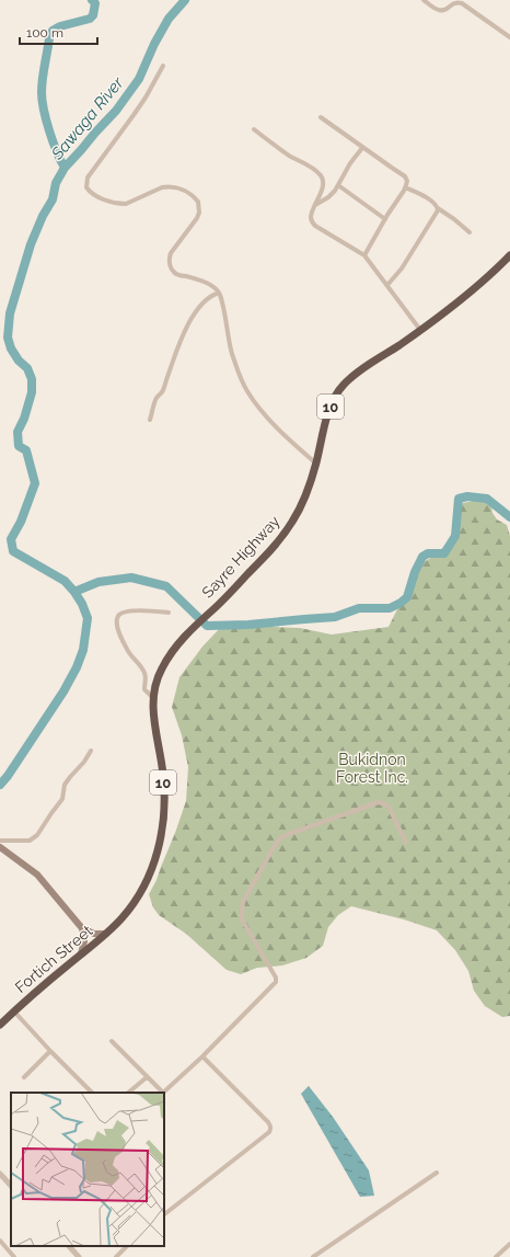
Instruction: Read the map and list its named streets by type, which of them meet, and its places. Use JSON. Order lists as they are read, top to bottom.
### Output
{
  "streets": {
    "highway": ["10", "Sayre Highway", "Fortich Street"]
  },
  "crossings": [
    ["Sayre Highway", "Fortich Street"]
  ],
  "water": ["Sawaga River"],
  "parks": ["Bukidnon Forest Inc."],
  "scale_bar": "100 m"
}
